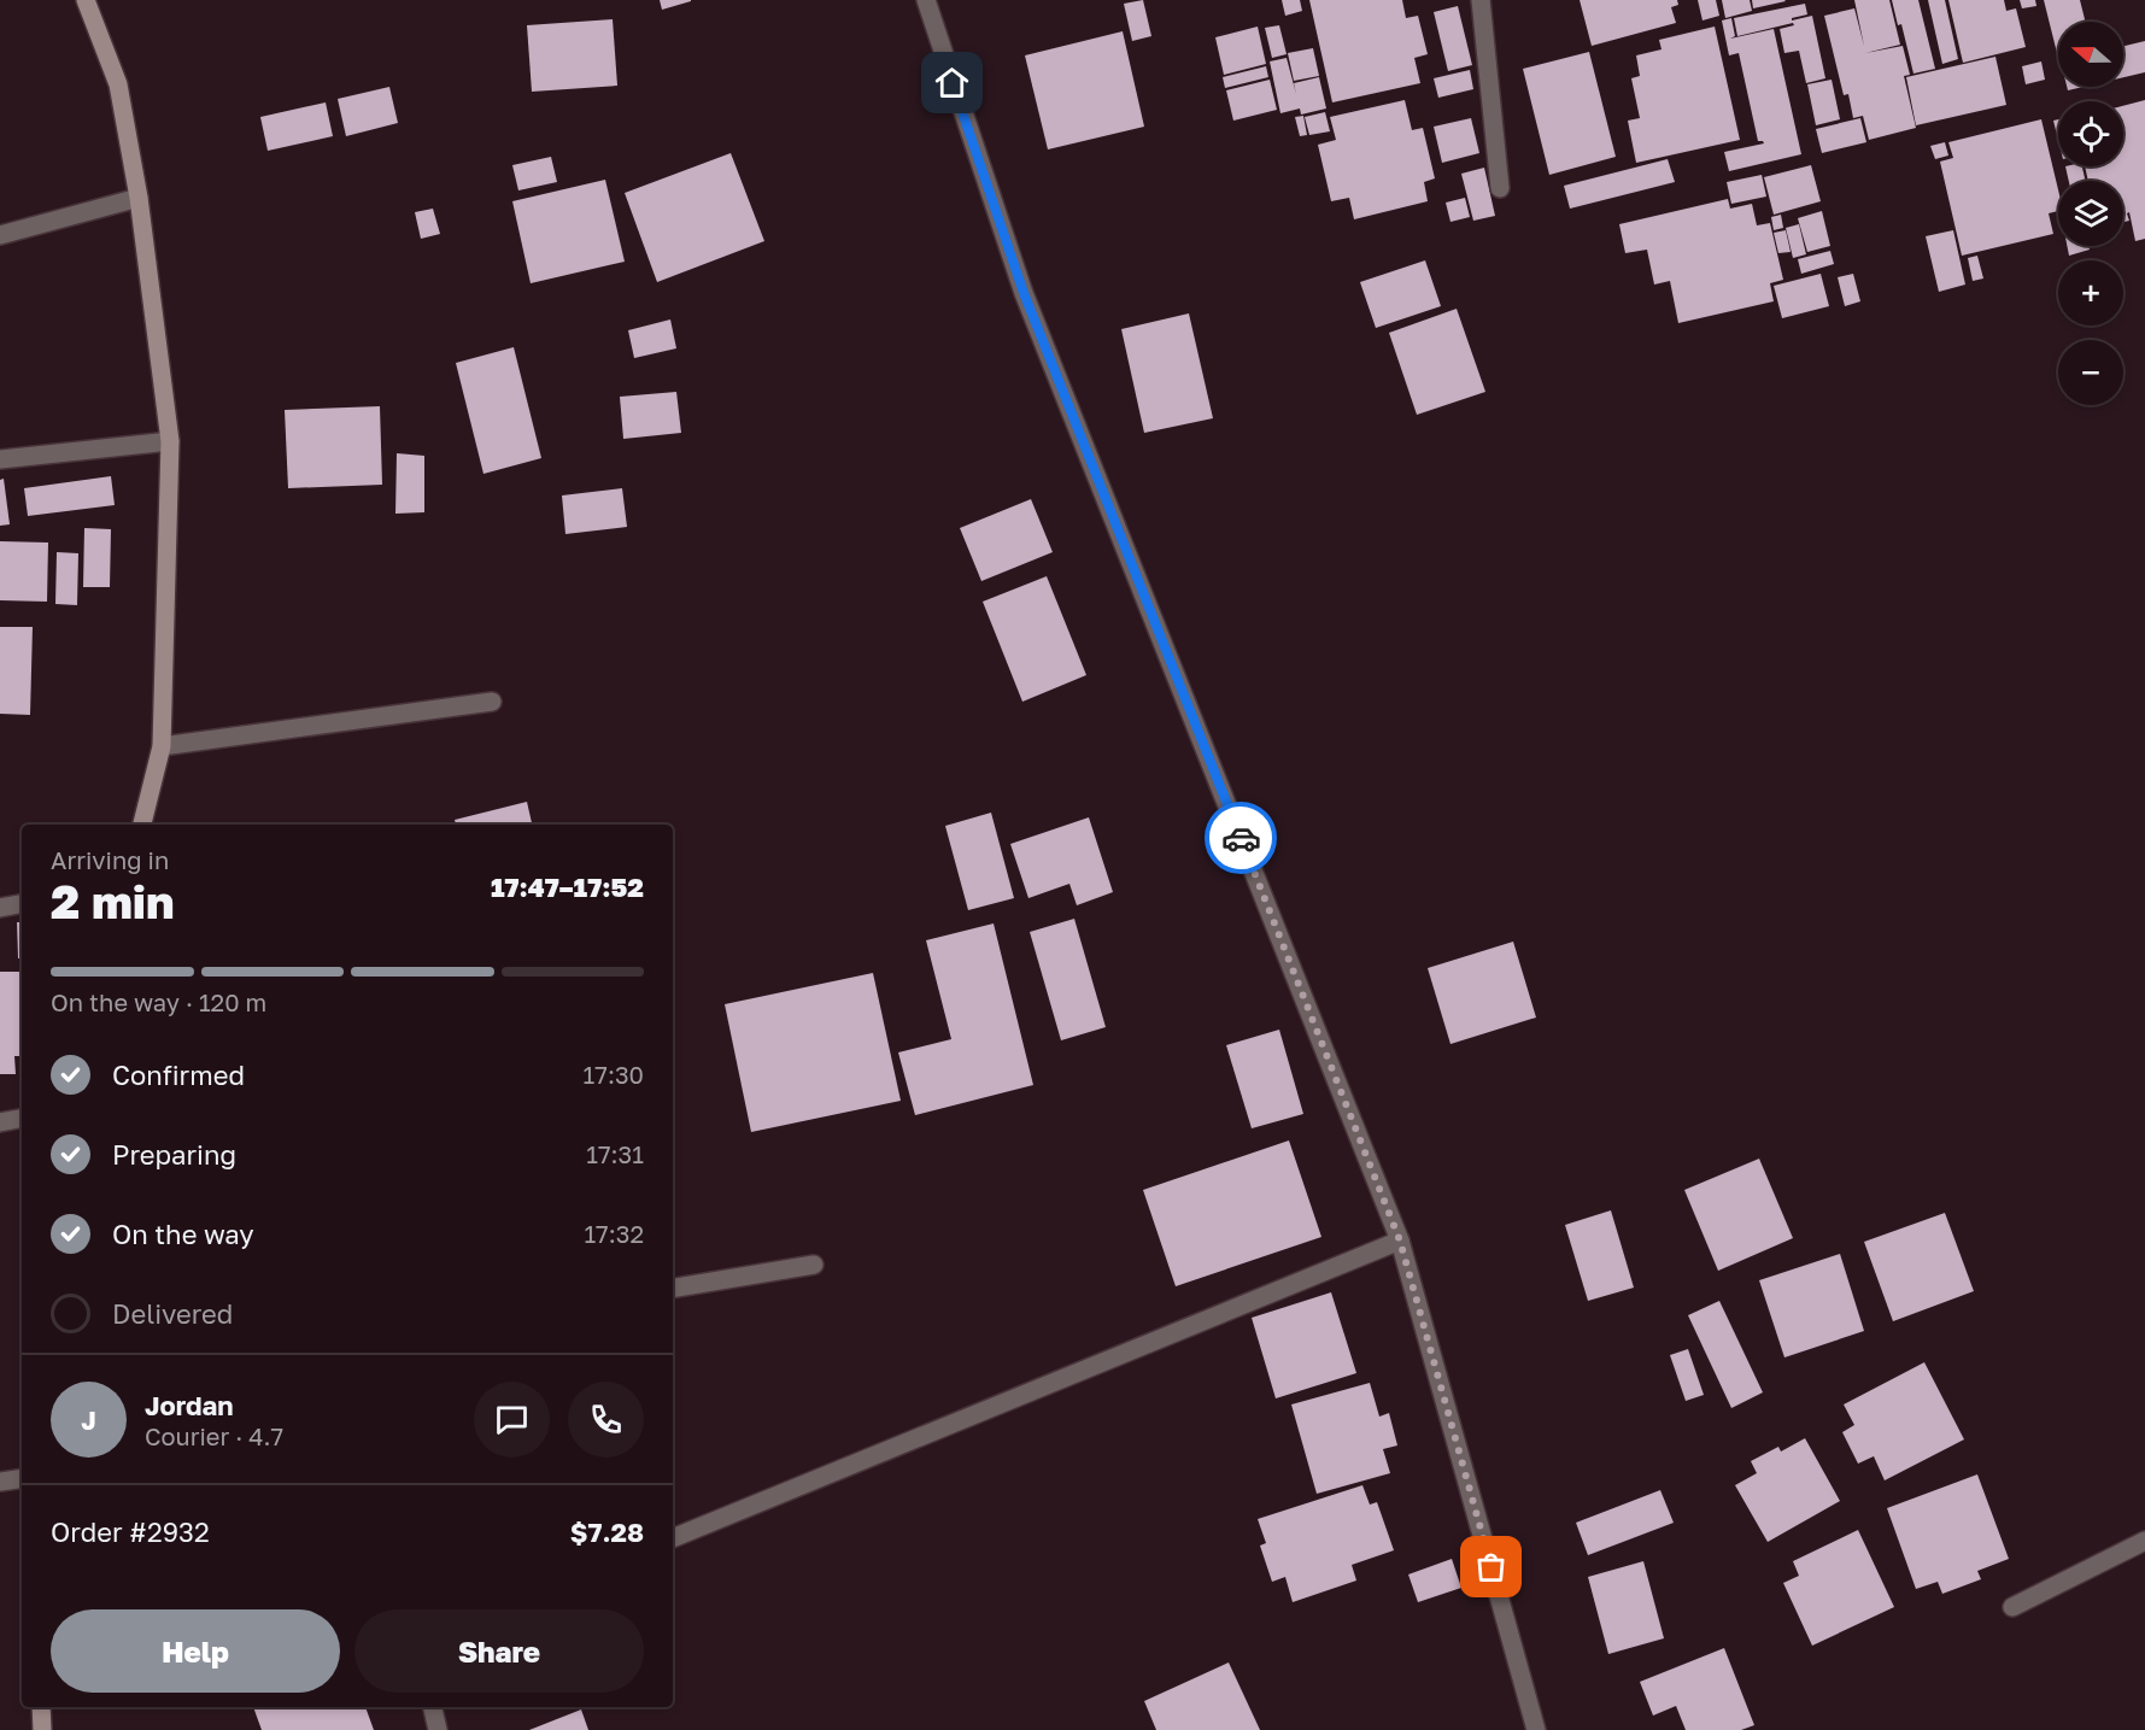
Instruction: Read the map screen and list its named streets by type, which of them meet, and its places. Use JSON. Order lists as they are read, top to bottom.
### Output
{
  "north": "left",
  "page": {
    "map_buttons": ["+", "−"],
    "heading": ["2 min", "Arriving in", "17:47–17:52"],
    "panel": [
      "Jordan",
      "Courier · 4.7",
      "Order #2932",
      "$7.28"
    ],
    "bar": "On the way · 120 m",
    "list": [
      ["Confirmed", "17:30"],
      ["Preparing", "17:31"],
      ["On the way", "17:32"],
      "Delivered"
    ],
    "round": "J",
    "buttons": ["Help", "Share"]
  }
}
